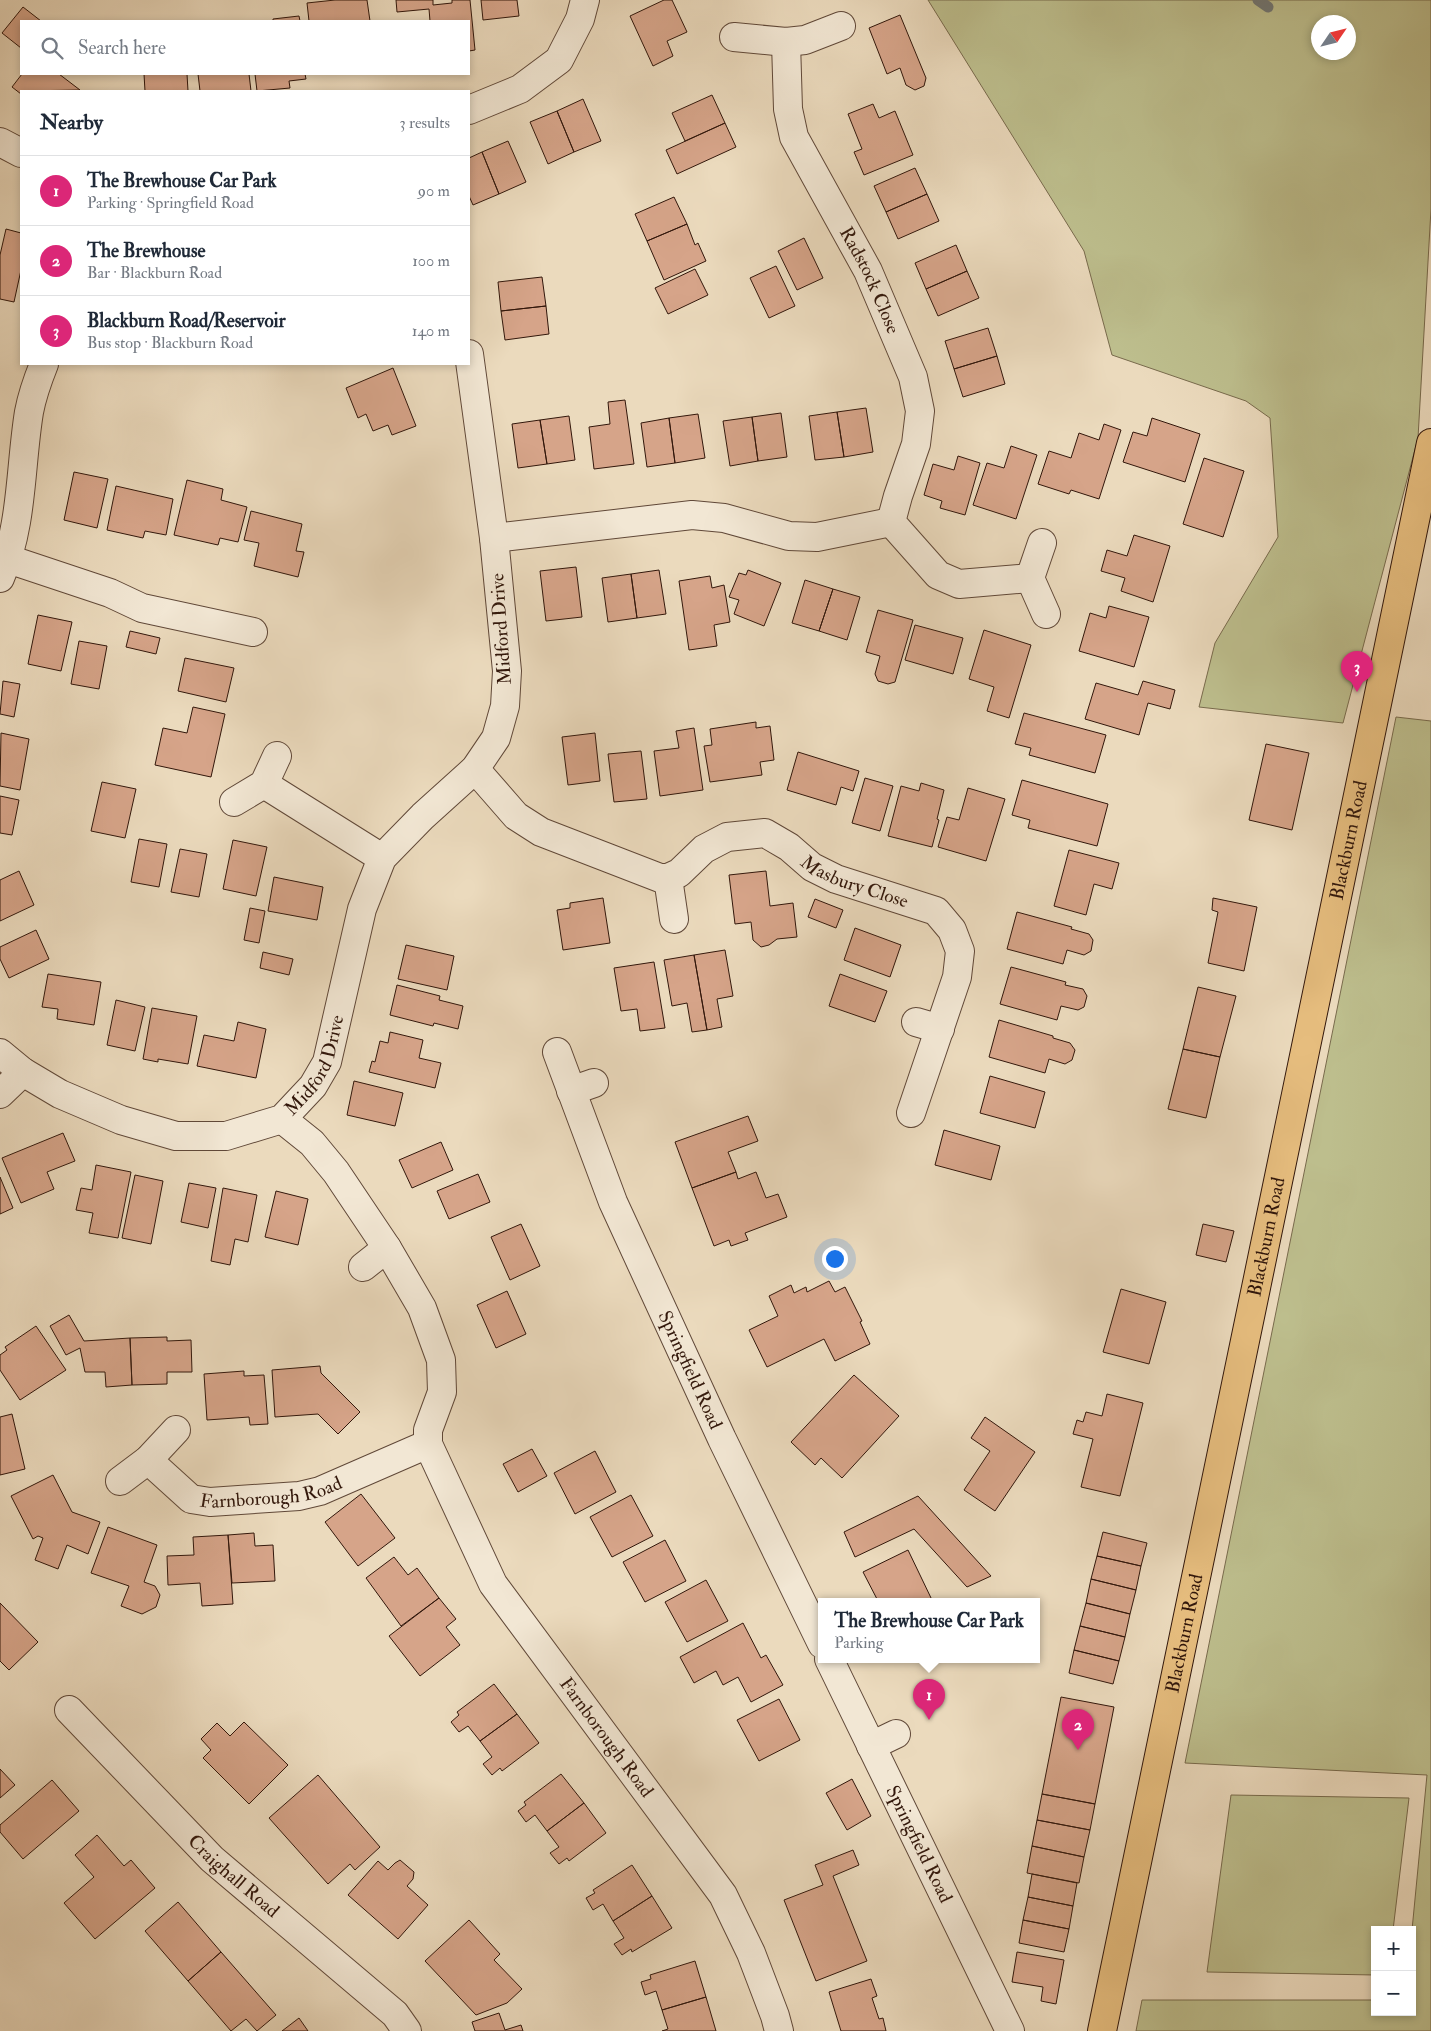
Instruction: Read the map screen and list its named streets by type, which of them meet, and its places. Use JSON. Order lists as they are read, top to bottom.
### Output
{
  "streets": {
    "highway": ["Blackburn Road"],
    "street": [
      "Radstock Close",
      "Midford Drive",
      "Masbury Close",
      "Springfield Road",
      "Farnborough Road",
      "Craighall Road"
    ]
  },
  "north": "top right",
  "page": {
    "search": "Search here",
    "heading": ["Nearby", "3 results"],
    "list": [
      {
        "mark": "1",
        "name": "The Brewhouse Car Park",
        "note": "Parking · Springfield Road",
        "value": "90 m"
      },
      {
        "mark": "2",
        "name": "The Brewhouse",
        "note": "Bar · Blackburn Road",
        "value": "100 m"
      },
      {
        "mark": "3",
        "name": "Blackburn Road/Reservoir",
        "note": "Bus stop · Blackburn Road",
        "value": "140 m"
      }
    ],
    "pins": ["3", "1", "2"],
    "popup": ["The Brewhouse Car Park", "Parking"],
    "map_buttons": ["+", "−"]
  }
}
